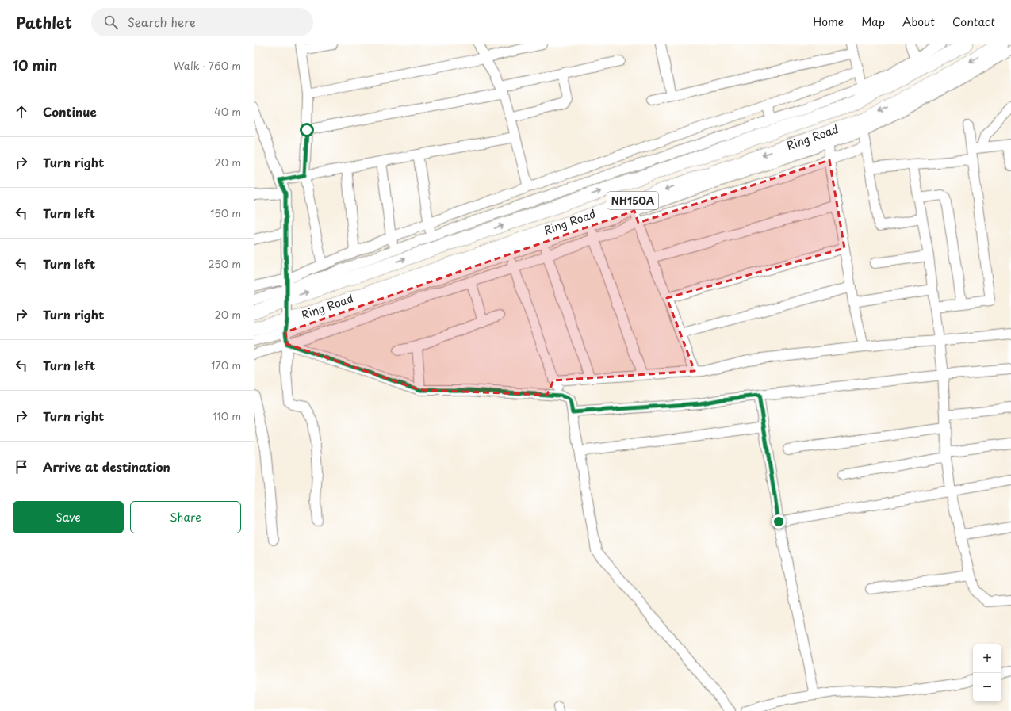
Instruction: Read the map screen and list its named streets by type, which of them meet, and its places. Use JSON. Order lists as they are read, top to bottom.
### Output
{
  "streets": {
    "highway": ["Ring Road", "NH150A"]
  },
  "page": {
    "header": "Pathlet",
    "search": "Search here",
    "nav": [
      "Home",
      "Map",
      "About",
      "Contact"
    ],
    "heading": ["10 min", "Walk · 760 m"],
    "list": [
      ["Continue", "40 m"],
      ["Turn right", "20 m"],
      ["Turn left", "150 m"],
      ["Turn left", "250 m"],
      ["Turn right", "20 m"],
      ["Turn left", "170 m"],
      ["Turn right", "110 m"],
      "Arrive at destination"
    ],
    "buttons": ["Save", "Share"],
    "map_buttons": ["+", "−"]
  }
}
